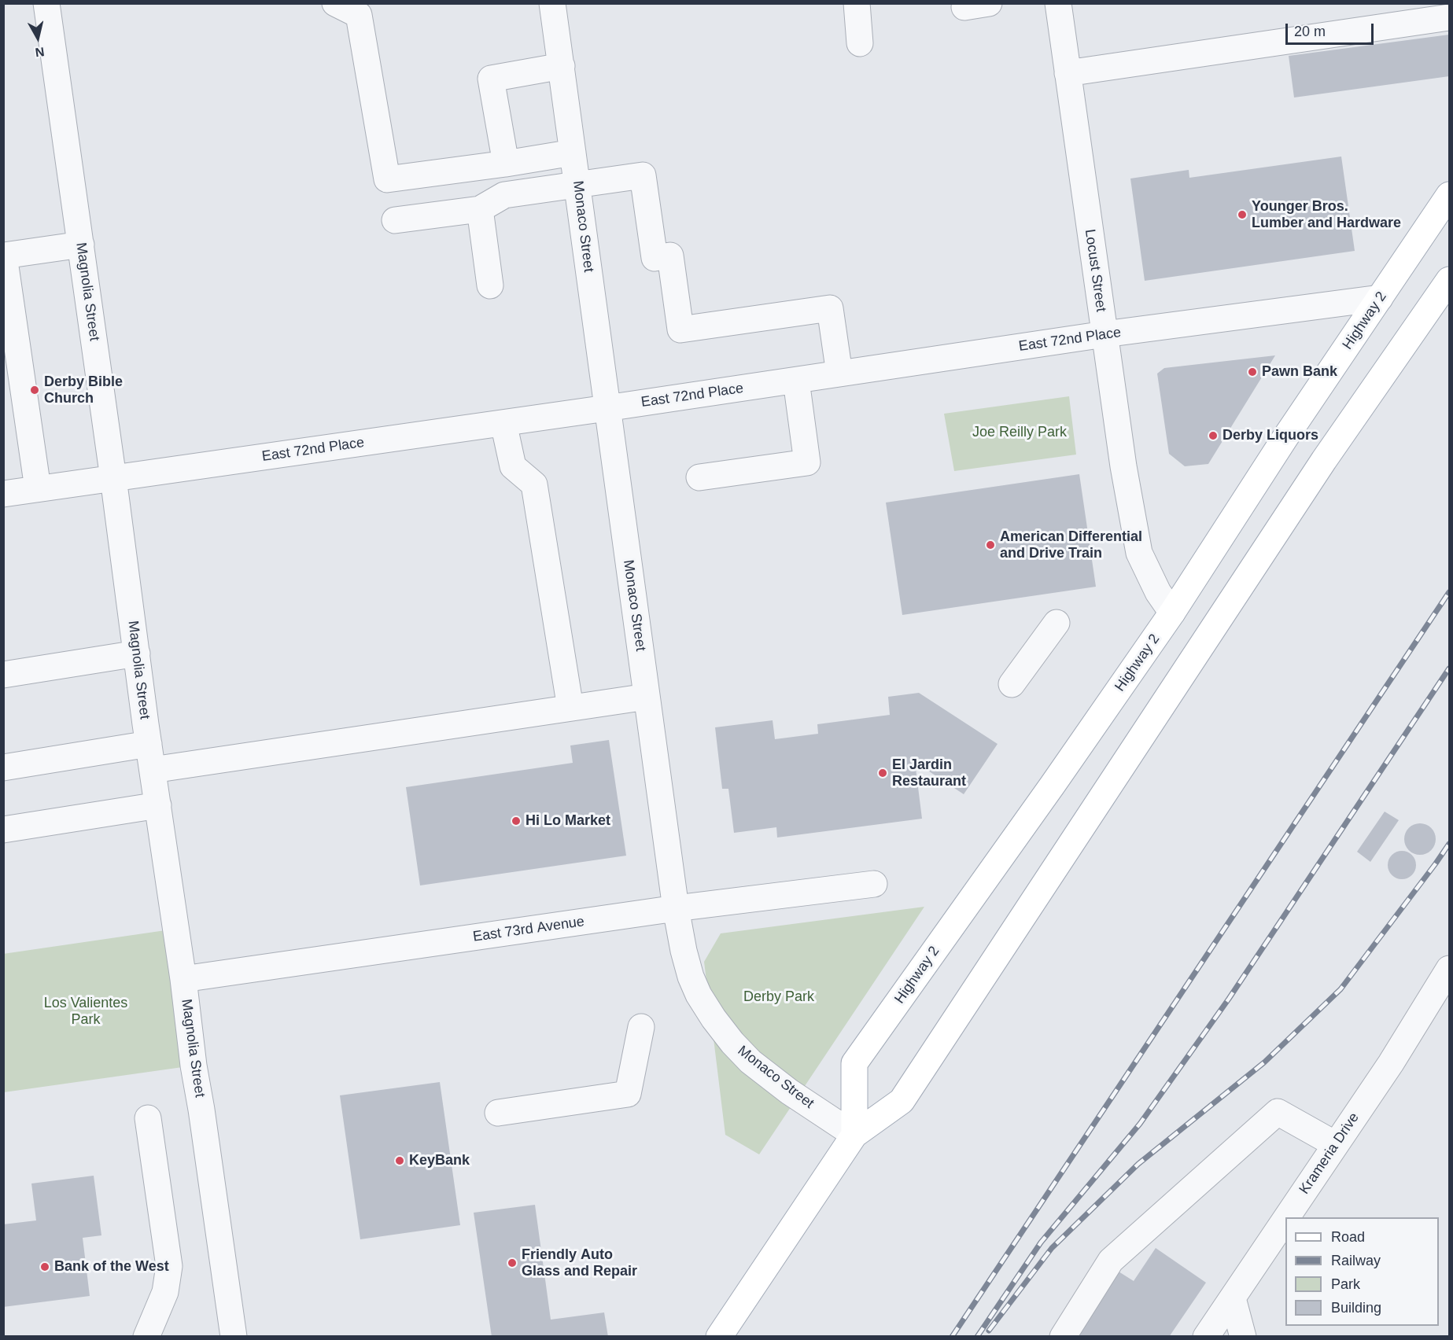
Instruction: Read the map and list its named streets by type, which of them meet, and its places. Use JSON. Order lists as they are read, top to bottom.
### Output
{
  "streets": {
    "main road": ["Highway 2"],
    "street": [
      "Monaco Street",
      "Locust Street",
      "Magnolia Street",
      "East 72nd Place",
      "East 73rd Avenue",
      "Krameria Drive"
    ]
  },
  "crossings": [
    ["Monaco Street", "Highway 2"],
    ["Monaco Street", "East 72nd Place"],
    ["Monaco Street", "East 73rd Avenue"],
    ["Locust Street", "Highway 2"],
    ["Locust Street", "East 72nd Place"],
    ["Magnolia Street", "East 72nd Place"],
    ["Magnolia Street", "East 73rd Avenue"],
    ["Highway 2", "East 72nd Place"]
  ],
  "parks": ["Joe Reilly Park", "Derby Park", "Los Valientes Park"],
  "places": [
    "Younger Bros. Lumber and Hardware",
    "Pawn Bank",
    "Derby Bible Church",
    "Derby Liquors",
    "American Differential and Drive Train",
    "El Jardin Restaurant",
    "Hi Lo Market",
    "KeyBank",
    "Friendly Auto Glass and Repair",
    "Bank of the West"
  ],
  "legend": [
    "Road",
    "Railway",
    "Park",
    "Building"
  ],
  "scale_bar": "20 m",
  "north": "bottom"
}
